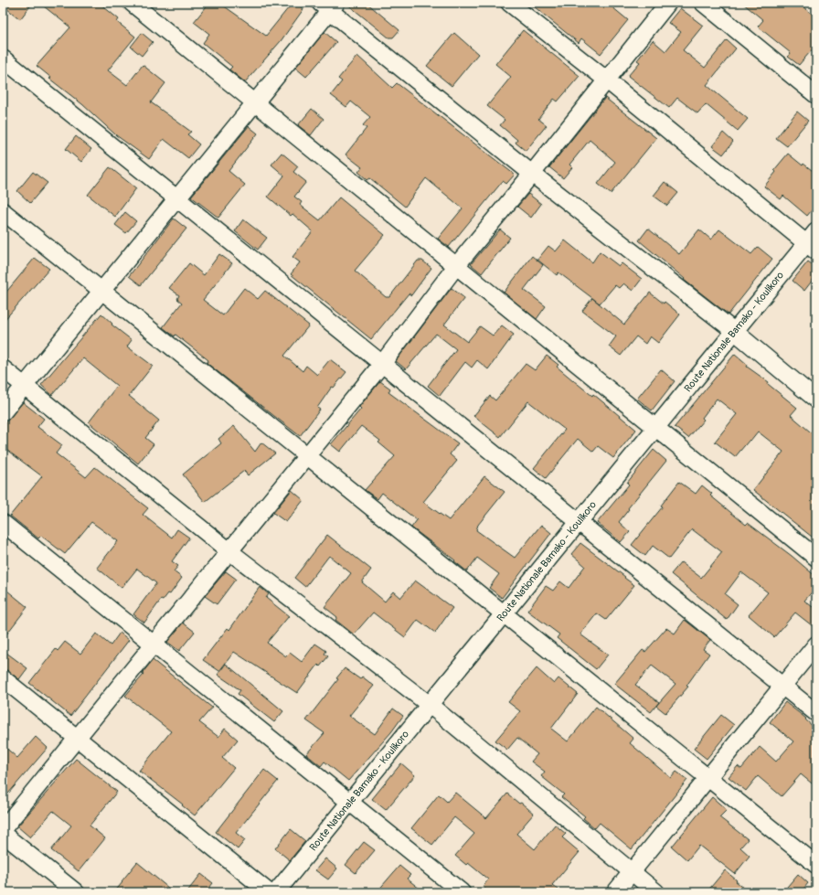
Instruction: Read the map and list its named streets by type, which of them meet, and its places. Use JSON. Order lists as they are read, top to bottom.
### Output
{
  "streets": {
    "street": ["Route Nationale Bamako - Koulikoro"]
  }
}
